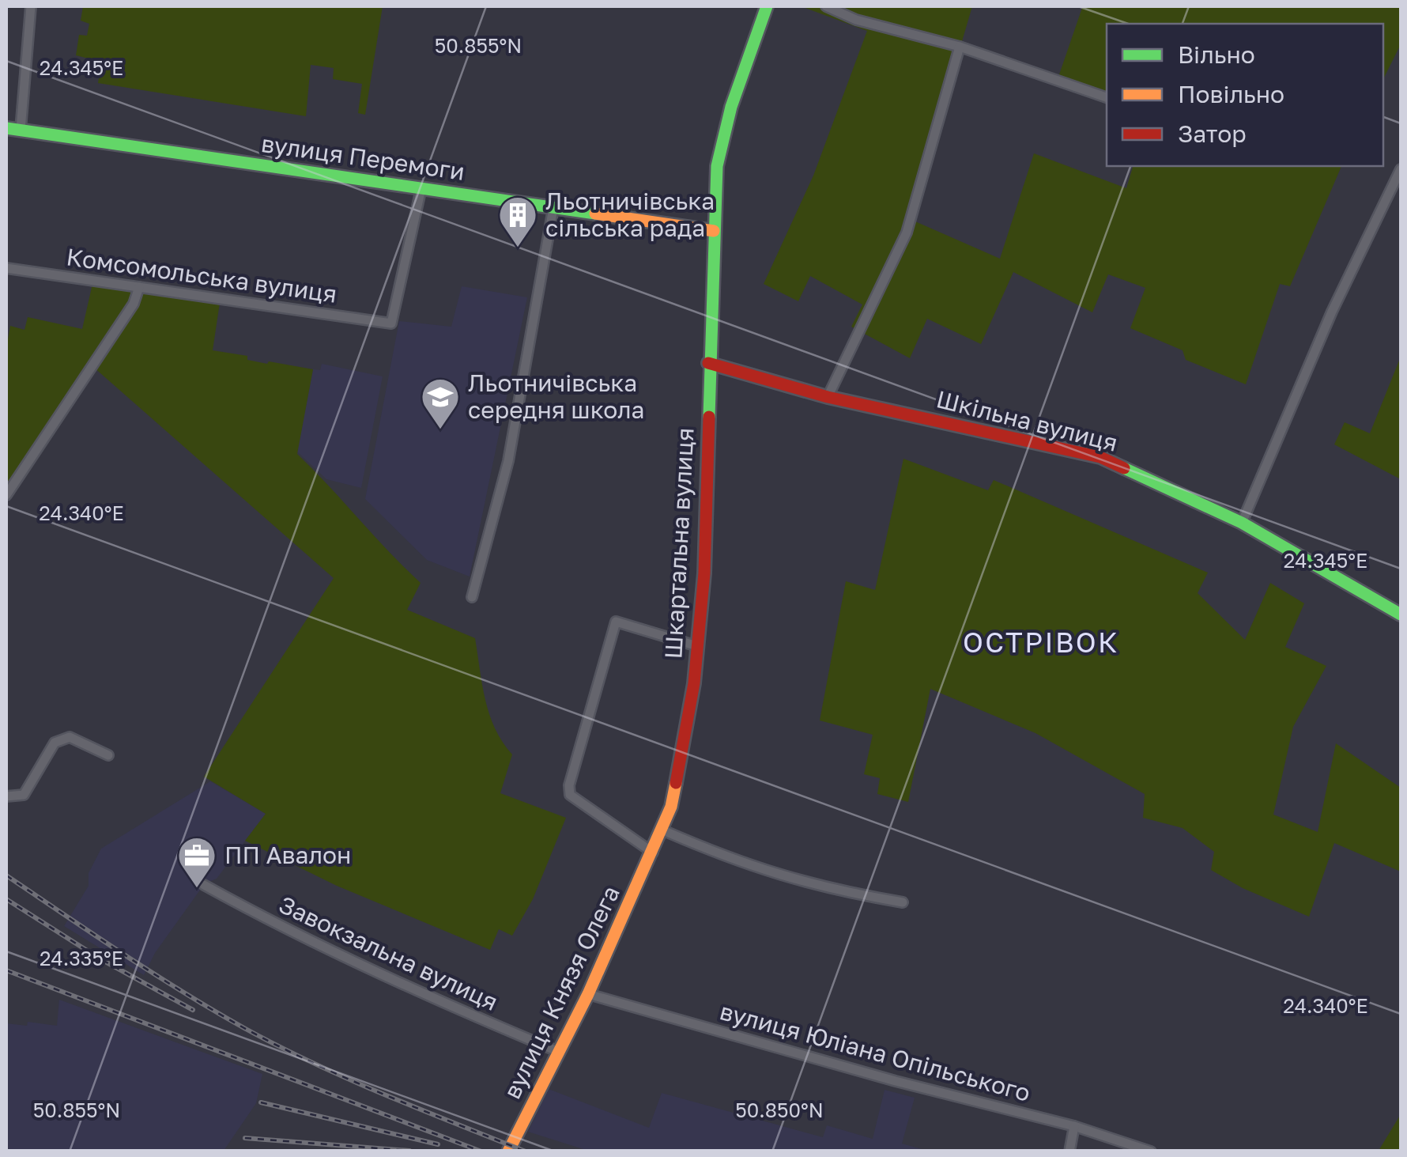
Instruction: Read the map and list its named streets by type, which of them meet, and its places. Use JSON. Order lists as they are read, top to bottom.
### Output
{
  "streets": {
    "street": [
      "вулиця Перемоги",
      "Комсомольська вулиця",
      "Шкільна вулиця",
      "Шкартальна вулиця",
      "Завокзальна вулиця",
      "вулиця Князя Олега",
      "вулиця Юліана Опільського"
    ]
  },
  "crossings": [
    ["вулиця Перемоги", "Комсомольська вулиця"],
    ["вулиця Перемоги", "Шкартальна вулиця"],
    ["Шкільна вулиця", "Шкартальна вулиця"],
    ["Шкартальна вулиця", "вулиця Князя Олега"],
    ["Завокзальна вулиця", "вулиця Князя Олега"],
    ["вулиця Князя Олега", "вулиця Юліана Опільського"]
  ],
  "districts": ["ОСТРІВОК"],
  "places": {
    "building": ["Льотничівська сільська рада"],
    "school or university": ["Льотничівська середня школа"],
    "office": ["ПП Авалон"]
  },
  "legend": ["Вільно", "Повільно", "Затор"],
  "coordinates": [
    "50.855°N",
    "24.345°E",
    "24.340°E",
    "24.335°E",
    "50.850°N"
  ]
}
